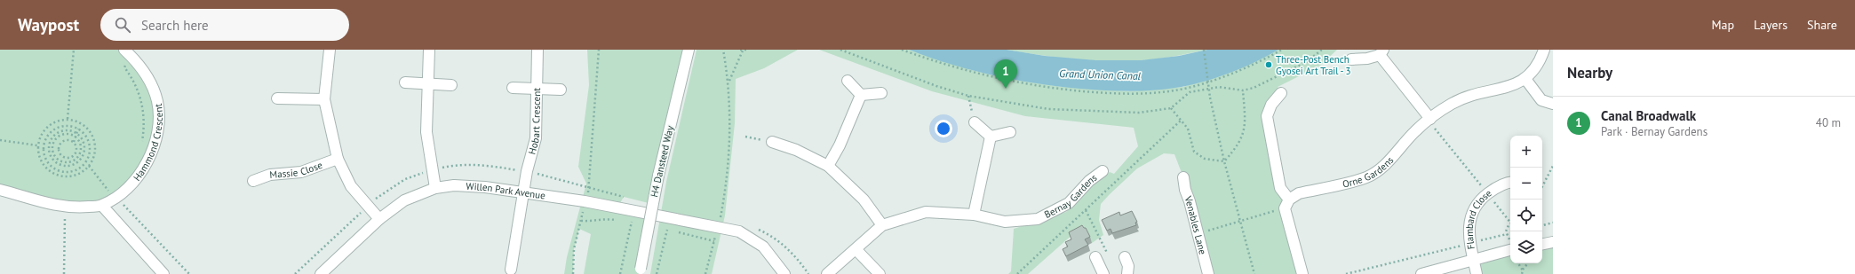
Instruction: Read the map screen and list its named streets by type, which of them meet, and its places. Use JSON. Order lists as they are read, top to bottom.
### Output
{
  "streets": {
    "street": [
      "Hobart Crescent",
      "Hammond Crescent",
      "H4 Dansteed Way",
      "Orne Gardens",
      "Massie Close",
      "Willen Park Avenue",
      "Bernay Gardens",
      "Flambard Close",
      "Venables Lane"
    ]
  },
  "crossings": [
    ["Hobart Crescent", "Willen Park Avenue"]
  ],
  "water": ["Grand Union Canal"],
  "places": ["Three-Post Bench Gyosei Art Trail - 3"],
  "page": {
    "header": "Waypost",
    "search": "Search here",
    "nav": ["Map", "Layers", "Share"],
    "heading": "Nearby",
    "pins": "1",
    "list": [
      {
        "mark": "1",
        "name": "Canal Broadwalk",
        "note": "Park · Bernay Gardens",
        "value": "40 m"
      }
    ],
    "map_buttons": ["+", "−"]
  }
}
